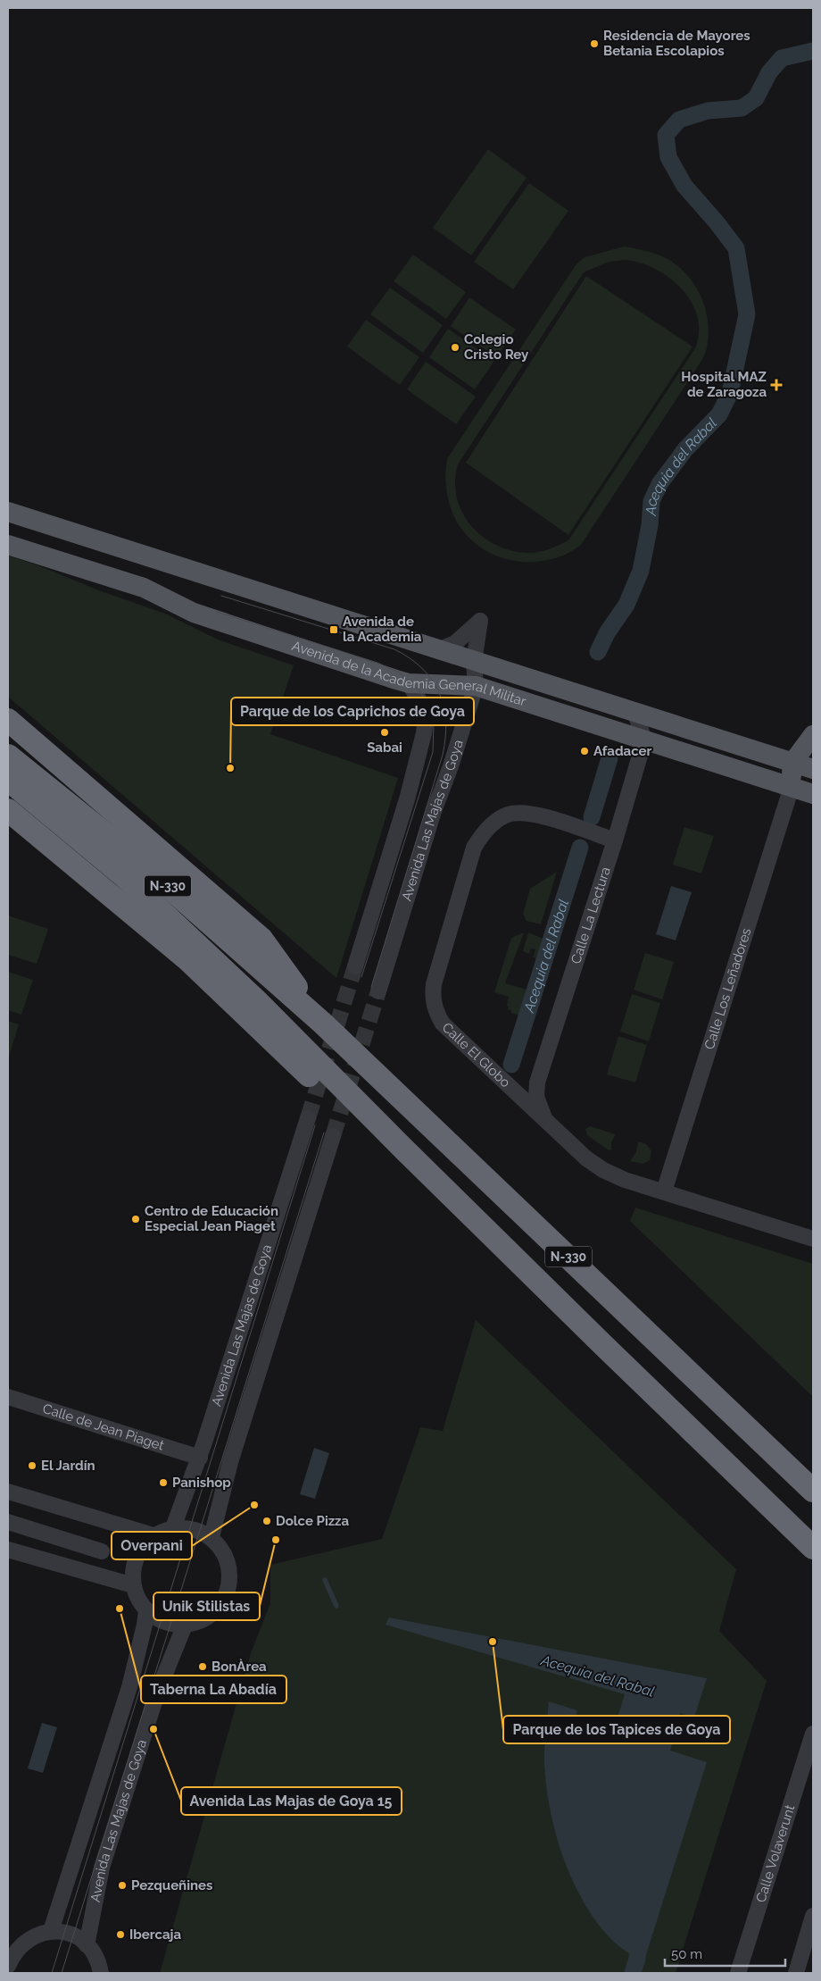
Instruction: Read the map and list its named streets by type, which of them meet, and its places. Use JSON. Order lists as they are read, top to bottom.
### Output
{
  "streets": {
    "highway": ["N-330"],
    "main road": ["Avenida de la Academia General Militar"],
    "street": [
      "Avenida Las Majas de Goya",
      "Calle La Lectura",
      "Calle Los Leñadores",
      "Calle El Globo",
      "Calle de Jean Piaget",
      "Calle Volaverunt"
    ]
  },
  "crossings": [
    ["Avenida de la Academia General Militar", "Avenida Las Majas de Goya"],
    ["Avenida de la Academia General Militar", "Calle La Lectura"],
    ["Avenida de la Academia General Militar", "Calle Los Leñadores"],
    ["Avenida Las Majas de Goya", "Calle de Jean Piaget"],
    ["Calle La Lectura", "Calle El Globo"],
    ["Calle Los Leñadores", "Calle El Globo"]
  ],
  "water": ["Acequia del Rabal"],
  "places": {
    "other": [
      "Residencia de Mayores Betania Escolapios",
      "Colegio Cristo Rey",
      "Sabai",
      "Afadacer",
      "Parque de los Caprichos de Goya",
      "Centro de Educación Especial Jean Piaget",
      "El Jardín",
      "Panishop",
      "Overpani",
      "Dolce Pizza",
      "Unik Stilistas",
      "Taberna La Abadía",
      "Parque de los Tapices de Goya",
      "BonÀrea",
      "Avenida Las Majas de Goya 15",
      "Pezqueñines",
      "Ibercaja"
    ],
    "health": ["Hospital MAZ de Zaragoza"],
    "transit": ["Avenida de la Academia"]
  },
  "scale_bar": "50 m"
}
